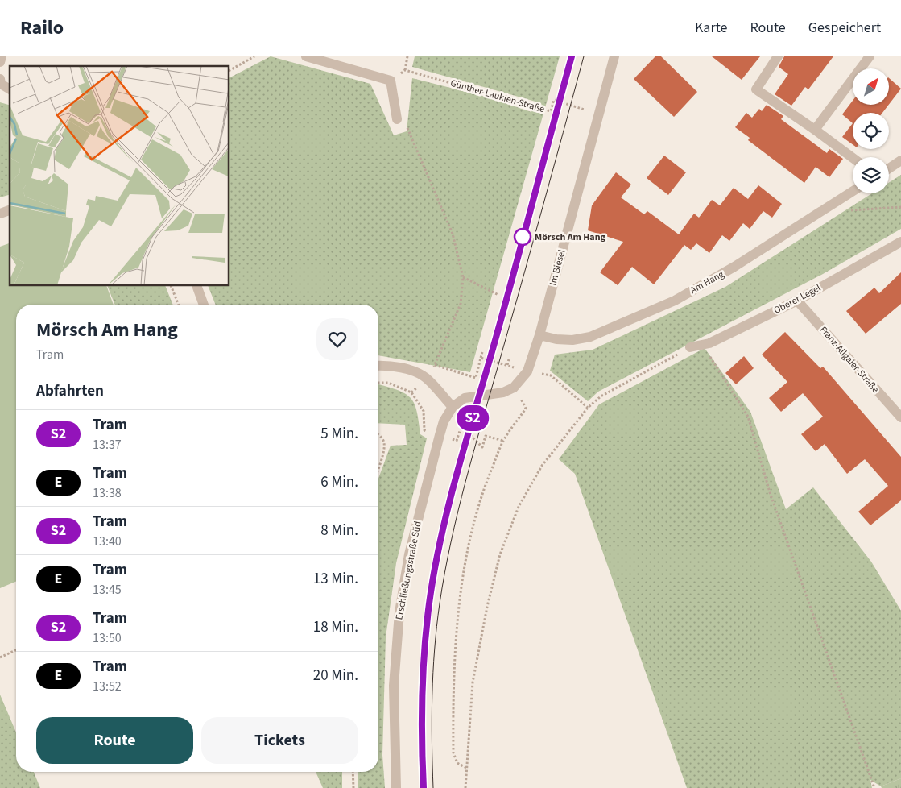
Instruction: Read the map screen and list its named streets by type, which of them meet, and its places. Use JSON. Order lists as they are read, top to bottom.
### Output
{
  "streets": {
    "street": [
      "Im Biesel",
      "Am Hang",
      "Oberer Legel",
      "Franz-Allgaier-Straße",
      "Erschließungsstraße Süd"
    ],
    "path": ["Günther-Laukien-Straße"]
  },
  "crossings": [
    ["Günther-Laukien-Straße", "Im Biesel"],
    ["Im Biesel", "Am Hang"],
    ["Oberer Legel", "Franz-Allgaier-Straße"]
  ],
  "places": ["Mörsch Am Hang"],
  "lines": ["tram line S2"],
  "north": "top right",
  "page": {
    "header": "Railo",
    "nav": ["Karte", "Route", "Gespeichert"],
    "on_map": "S2",
    "heading": [
      ["Mörsch Am Hang", "Tram"],
      "Abfahrten"
    ],
    "list": [
      {
        "mark": "S2",
        "name": "Tram",
        "note": "13:37",
        "value": "5 Min."
      },
      {
        "mark": "E",
        "name": "Tram",
        "note": "13:38",
        "value": "6 Min."
      },
      {
        "mark": "S2",
        "name": "Tram",
        "note": "13:40",
        "value": "8 Min."
      },
      {
        "mark": "E",
        "name": "Tram",
        "note": "13:45",
        "value": "13 Min."
      },
      {
        "mark": "S2",
        "name": "Tram",
        "note": "13:50",
        "value": "18 Min."
      },
      {
        "mark": "E",
        "name": "Tram",
        "note": "13:52",
        "value": "20 Min."
      }
    ],
    "buttons": ["Route", "Tickets"]
  }
}
